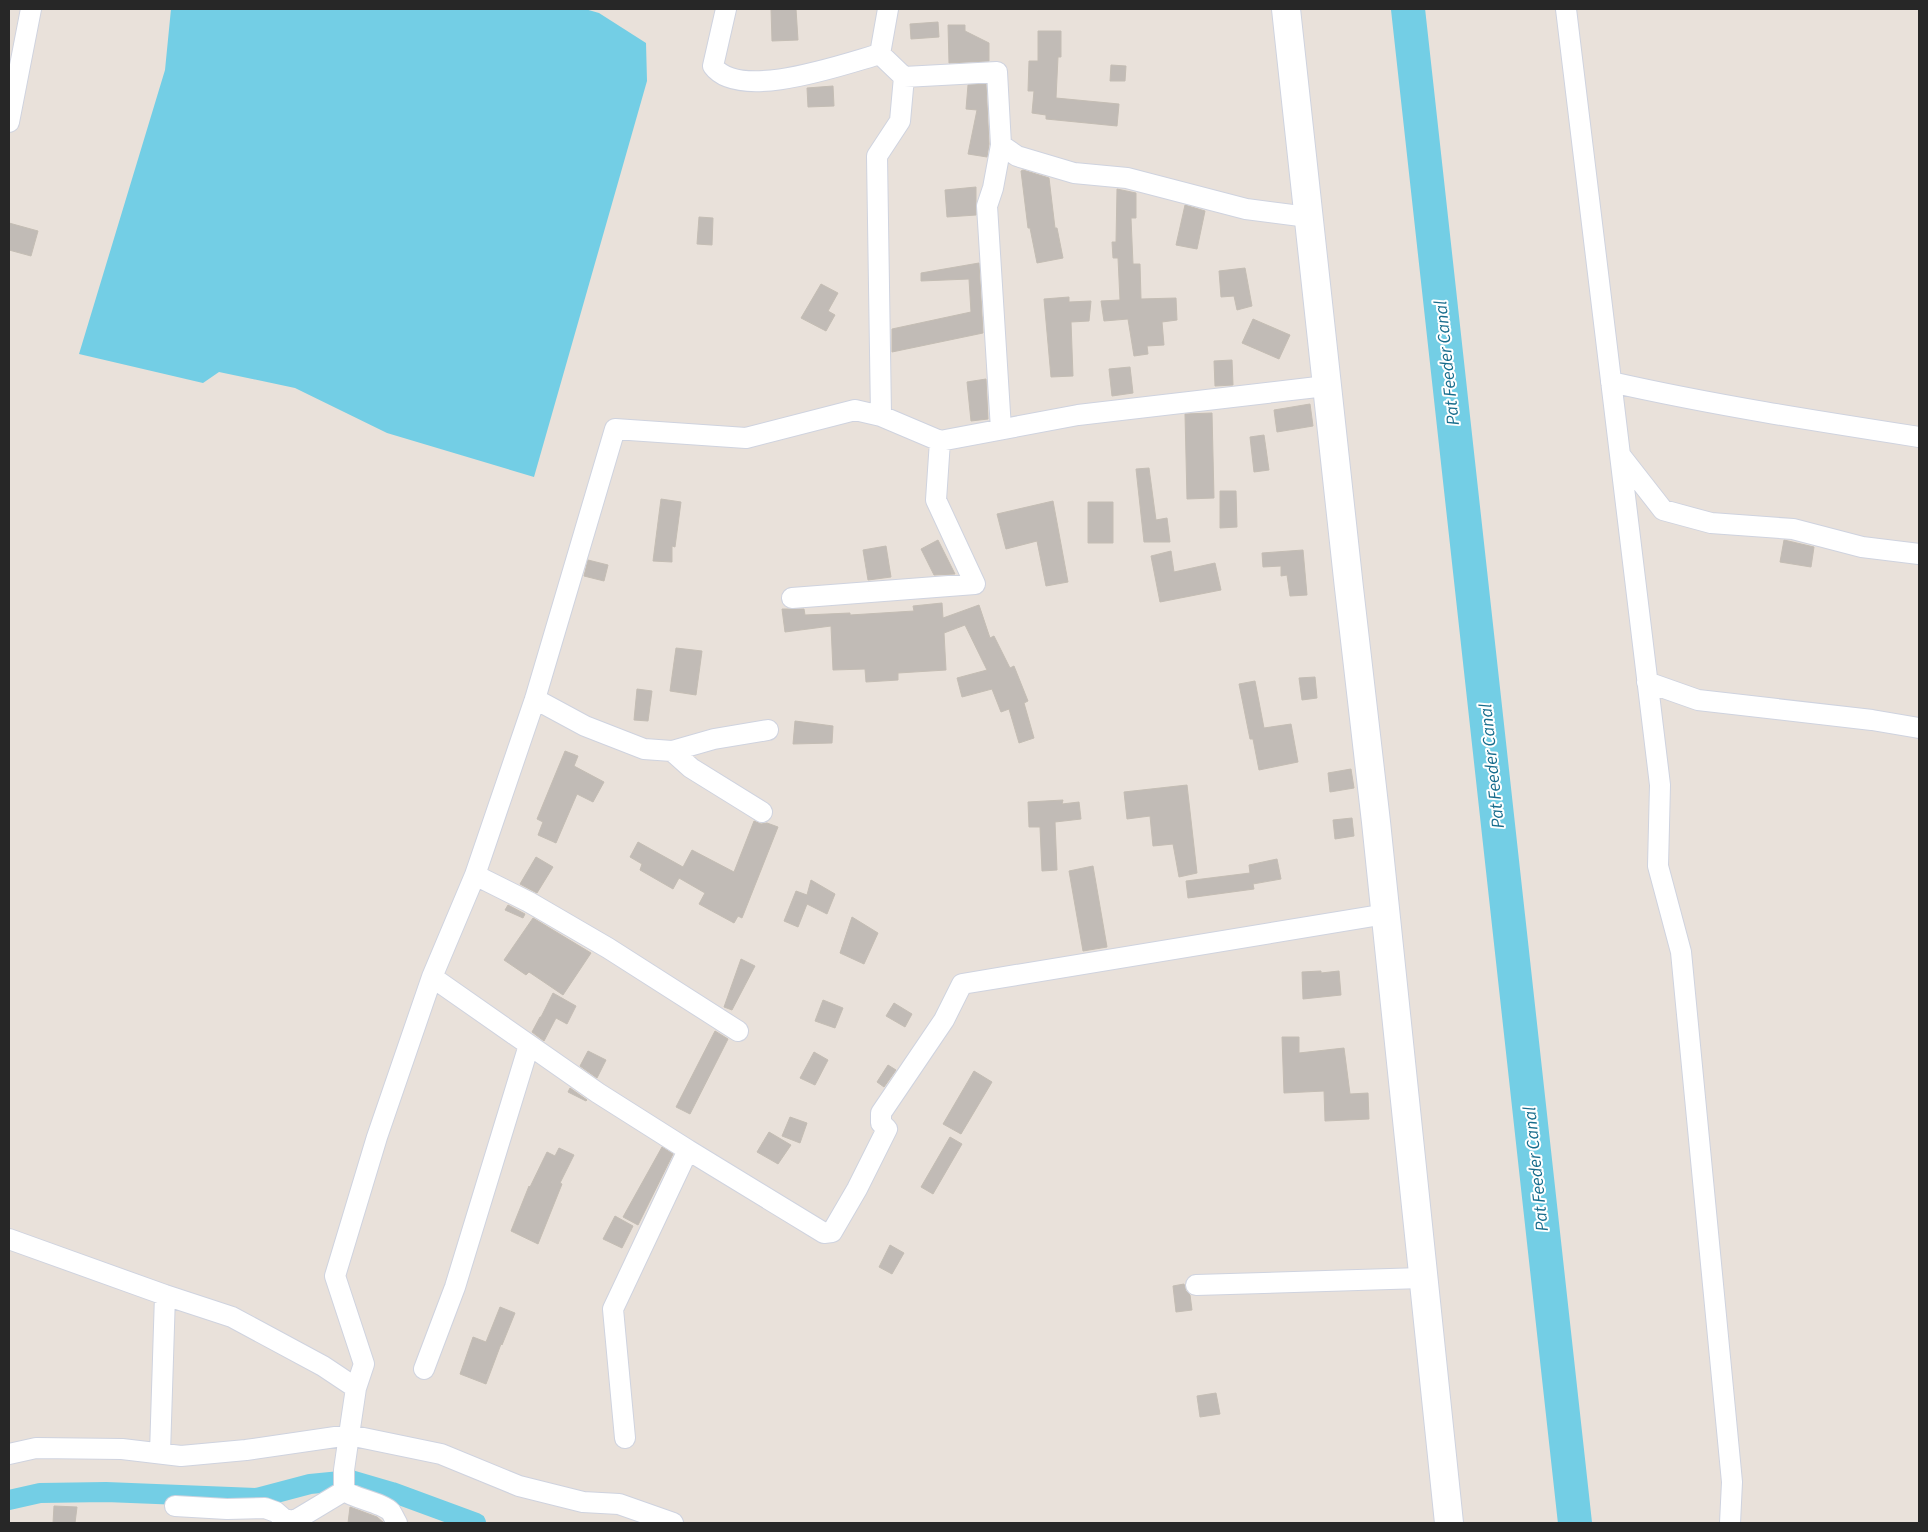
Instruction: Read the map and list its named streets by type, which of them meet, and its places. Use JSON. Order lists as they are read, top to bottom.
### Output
{
  "water": ["Pat Feeder Canal"]
}
